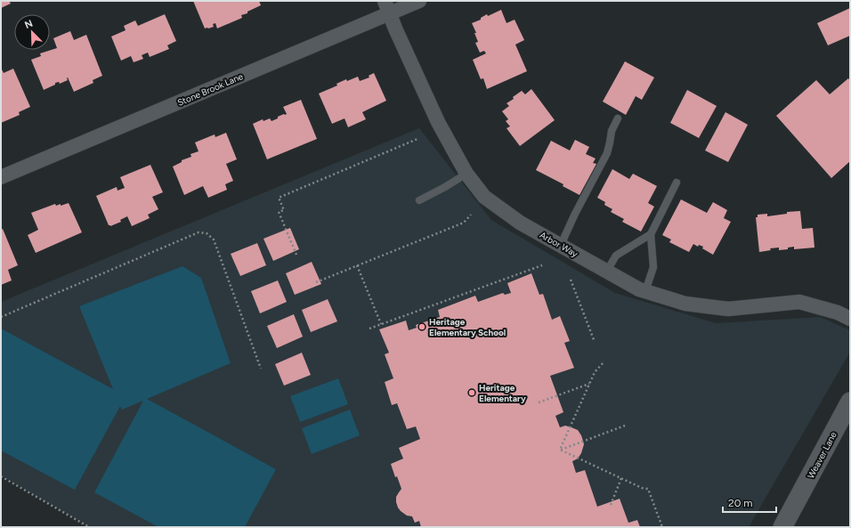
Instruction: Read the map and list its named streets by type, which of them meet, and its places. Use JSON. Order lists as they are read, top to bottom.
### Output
{
  "streets": {
    "street": ["Stone Brook Lane", "Arbor Way", "Weaver Lane"]
  },
  "crossings": [
    ["Stone Brook Lane", "Arbor Way"]
  ],
  "places": ["Heritage Elementary School", "Heritage Elementary"],
  "scale_bar": "20 m",
  "north": "top left"
}
